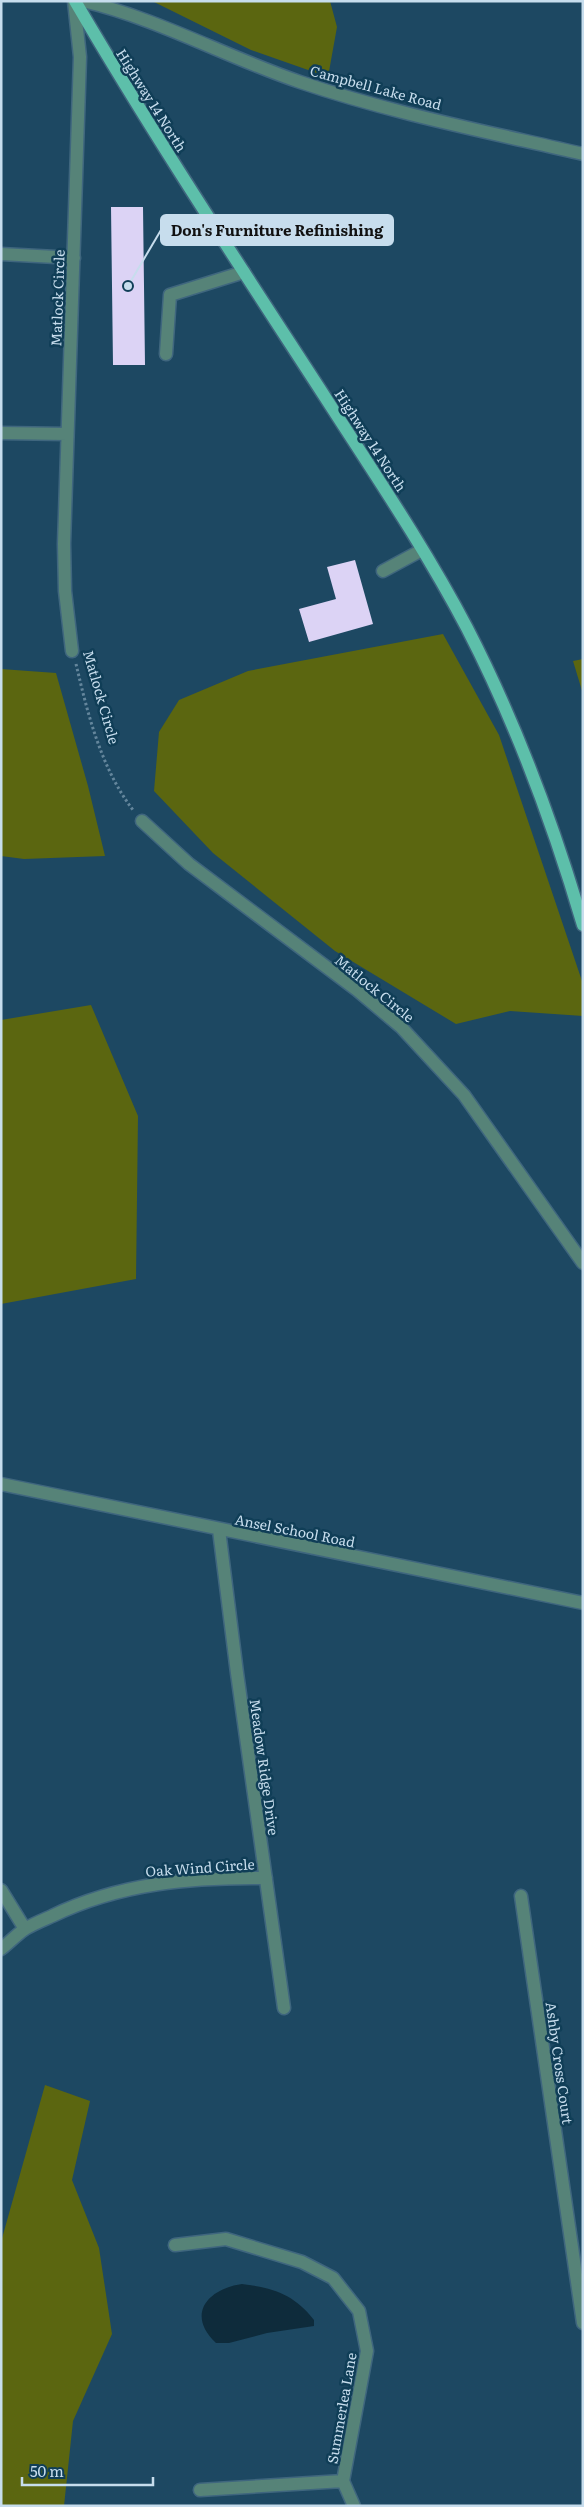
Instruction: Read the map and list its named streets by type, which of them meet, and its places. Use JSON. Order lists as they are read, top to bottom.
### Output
{
  "streets": {
    "main road": ["Highway 14 North"],
    "street": [
      "Campbell Lake Road",
      "Matlock Circle",
      "Ansel School Road",
      "Meadow Ridge Drive",
      "Oak Wind Circle",
      "Ashby Cross Court",
      "Summerlea Lane"
    ]
  },
  "crossings": [
    ["Highway 14 North", "Matlock Circle"],
    ["Ansel School Road", "Meadow Ridge Drive"],
    ["Meadow Ridge Drive", "Oak Wind Circle"]
  ],
  "places": ["Don's Furniture Refinishing"],
  "scale_bar": "50 m"
}
